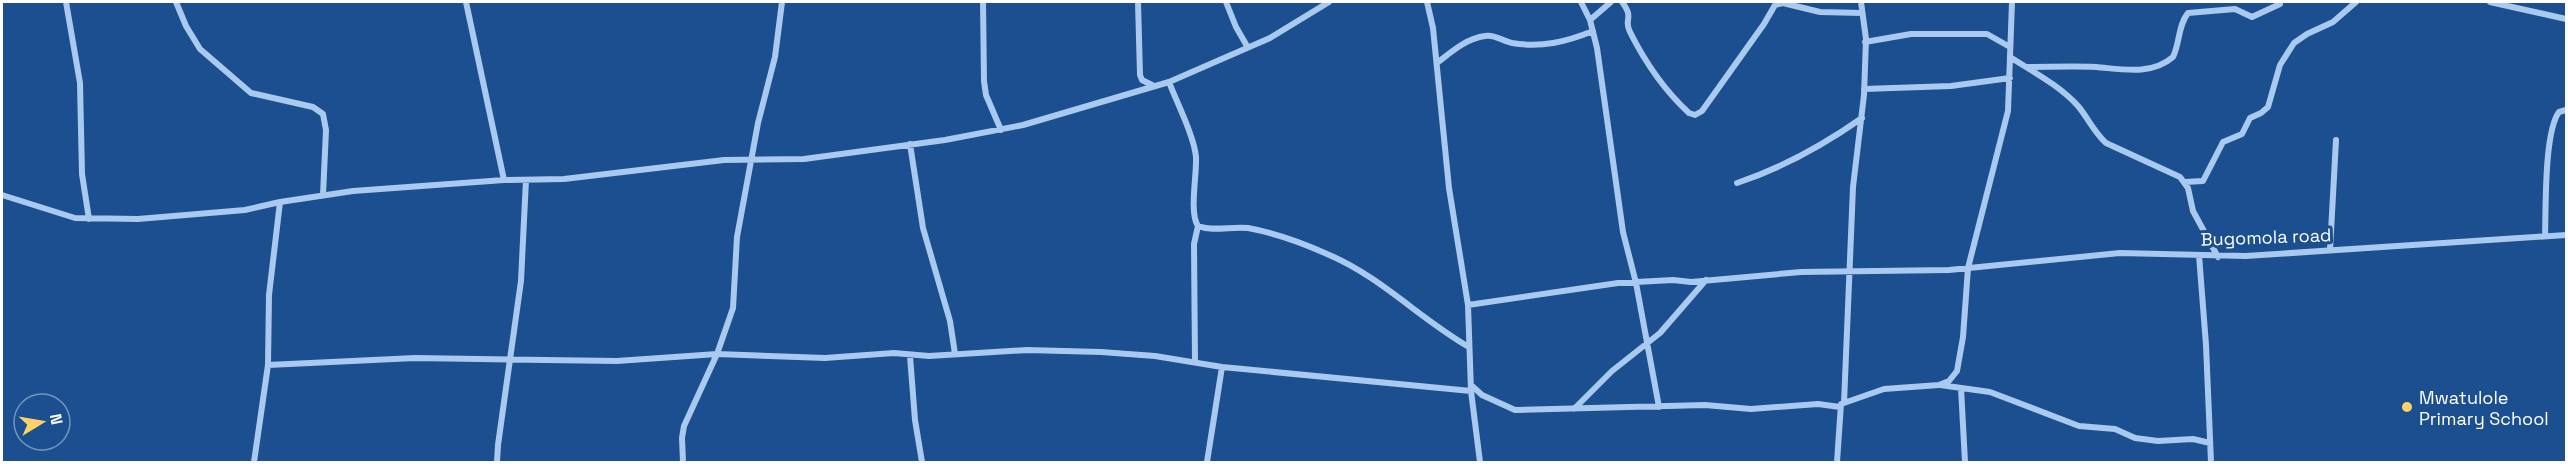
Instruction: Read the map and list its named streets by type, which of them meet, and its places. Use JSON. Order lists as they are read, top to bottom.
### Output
{
  "streets": {
    "street": ["Bugomola road"]
  },
  "places": ["Mwatulole Primary School"],
  "north": "right"
}
